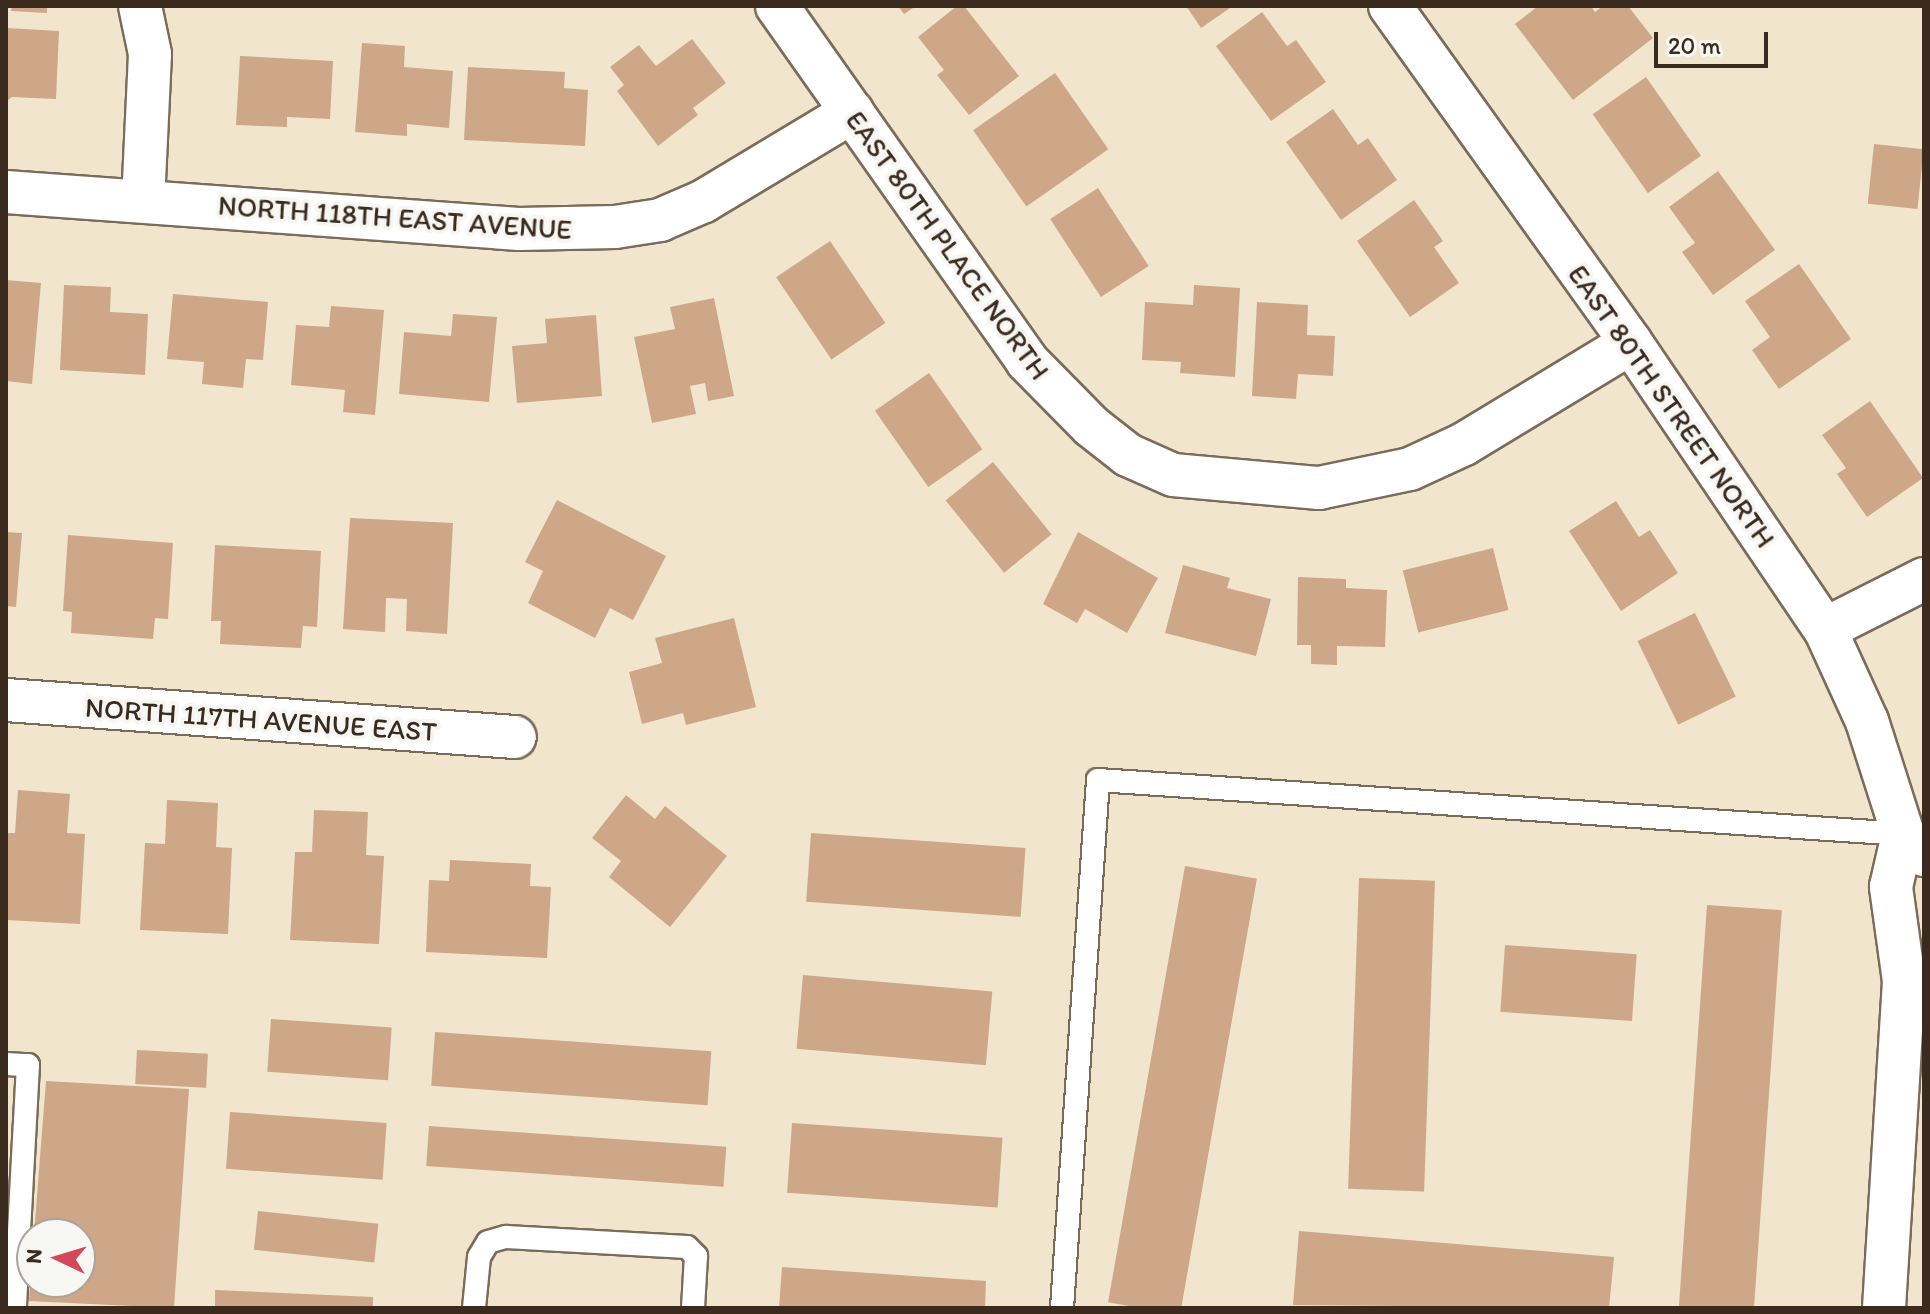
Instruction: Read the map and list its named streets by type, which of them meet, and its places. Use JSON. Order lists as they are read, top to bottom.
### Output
{
  "streets": {
    "street": [
      "NORTH 118TH EAST AVENUE",
      "EAST 80TH PLACE NORTH",
      "EAST 80TH STREET NORTH",
      "NORTH 117TH AVENUE EAST"
    ]
  },
  "crossings": [
    ["NORTH 118TH EAST AVENUE", "EAST 80TH PLACE NORTH"],
    ["EAST 80TH PLACE NORTH", "EAST 80TH STREET NORTH"]
  ],
  "scale_bar": "20 m",
  "north": "left"
}
